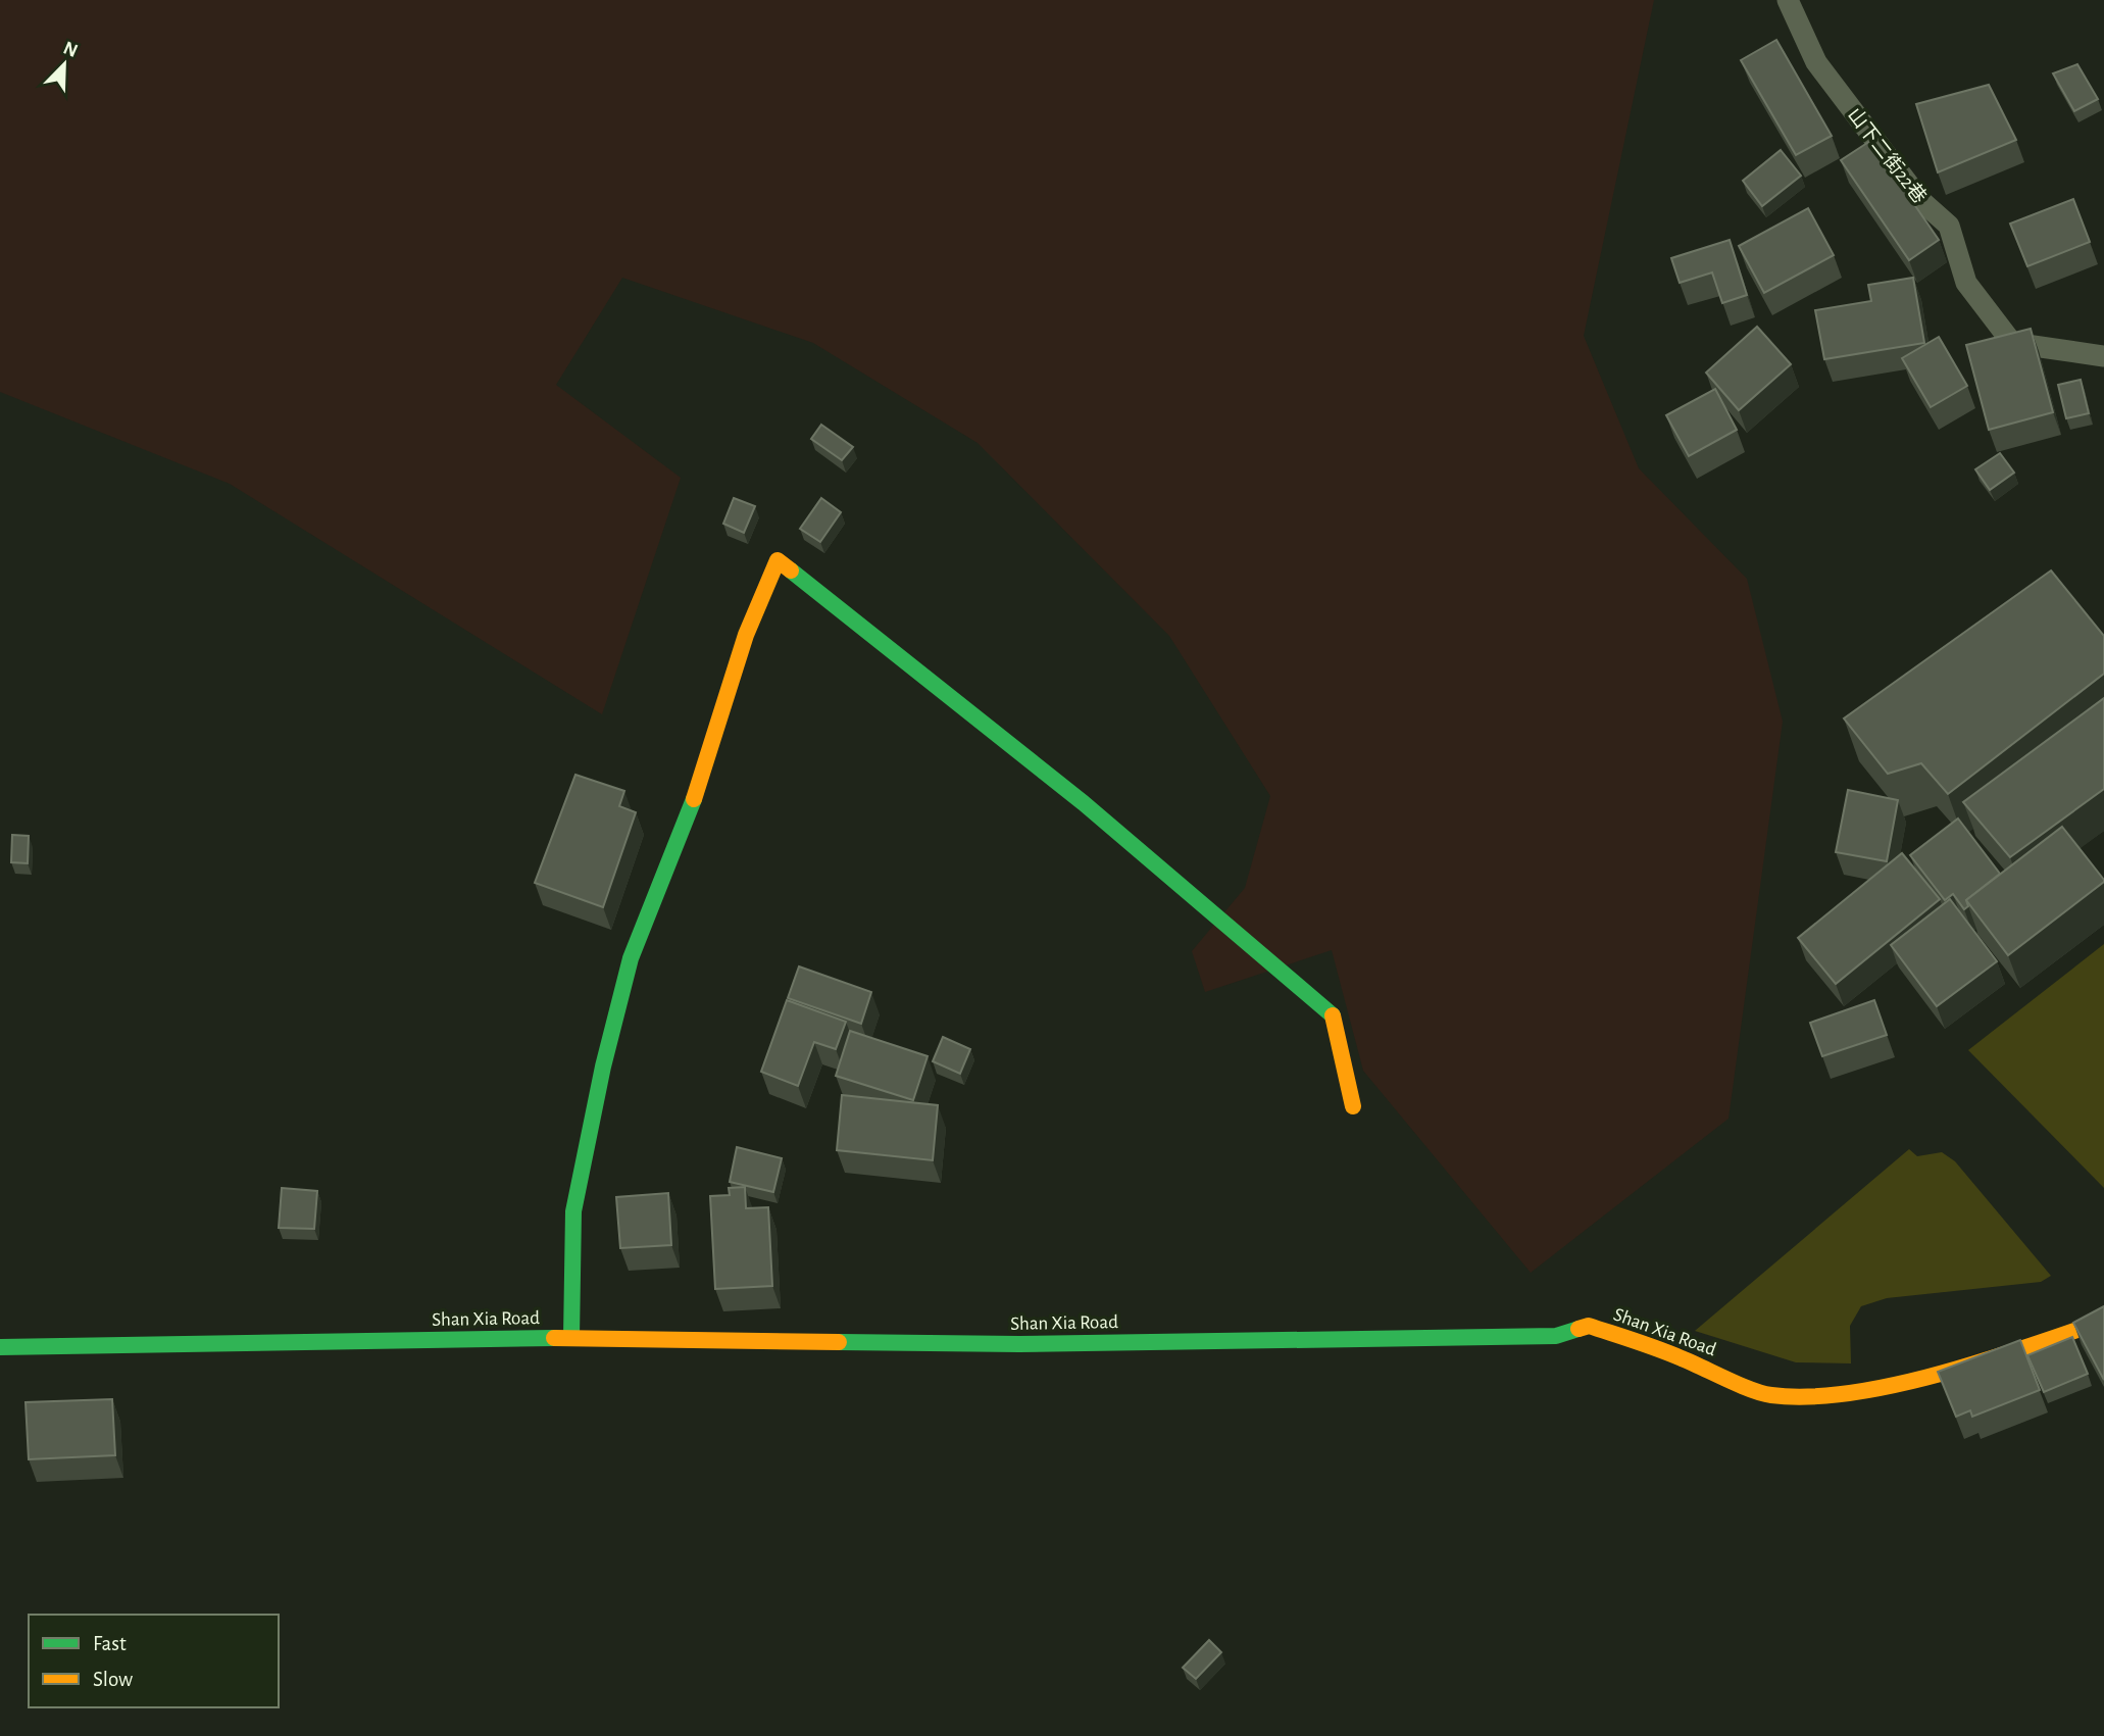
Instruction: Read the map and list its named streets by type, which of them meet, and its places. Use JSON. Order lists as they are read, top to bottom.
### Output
{
  "streets": {
    "street": ["Shan Xia Road"],
    "lane": ["山下二街22巷"]
  },
  "legend": ["Fast", "Slow"],
  "north": "top right"
}
